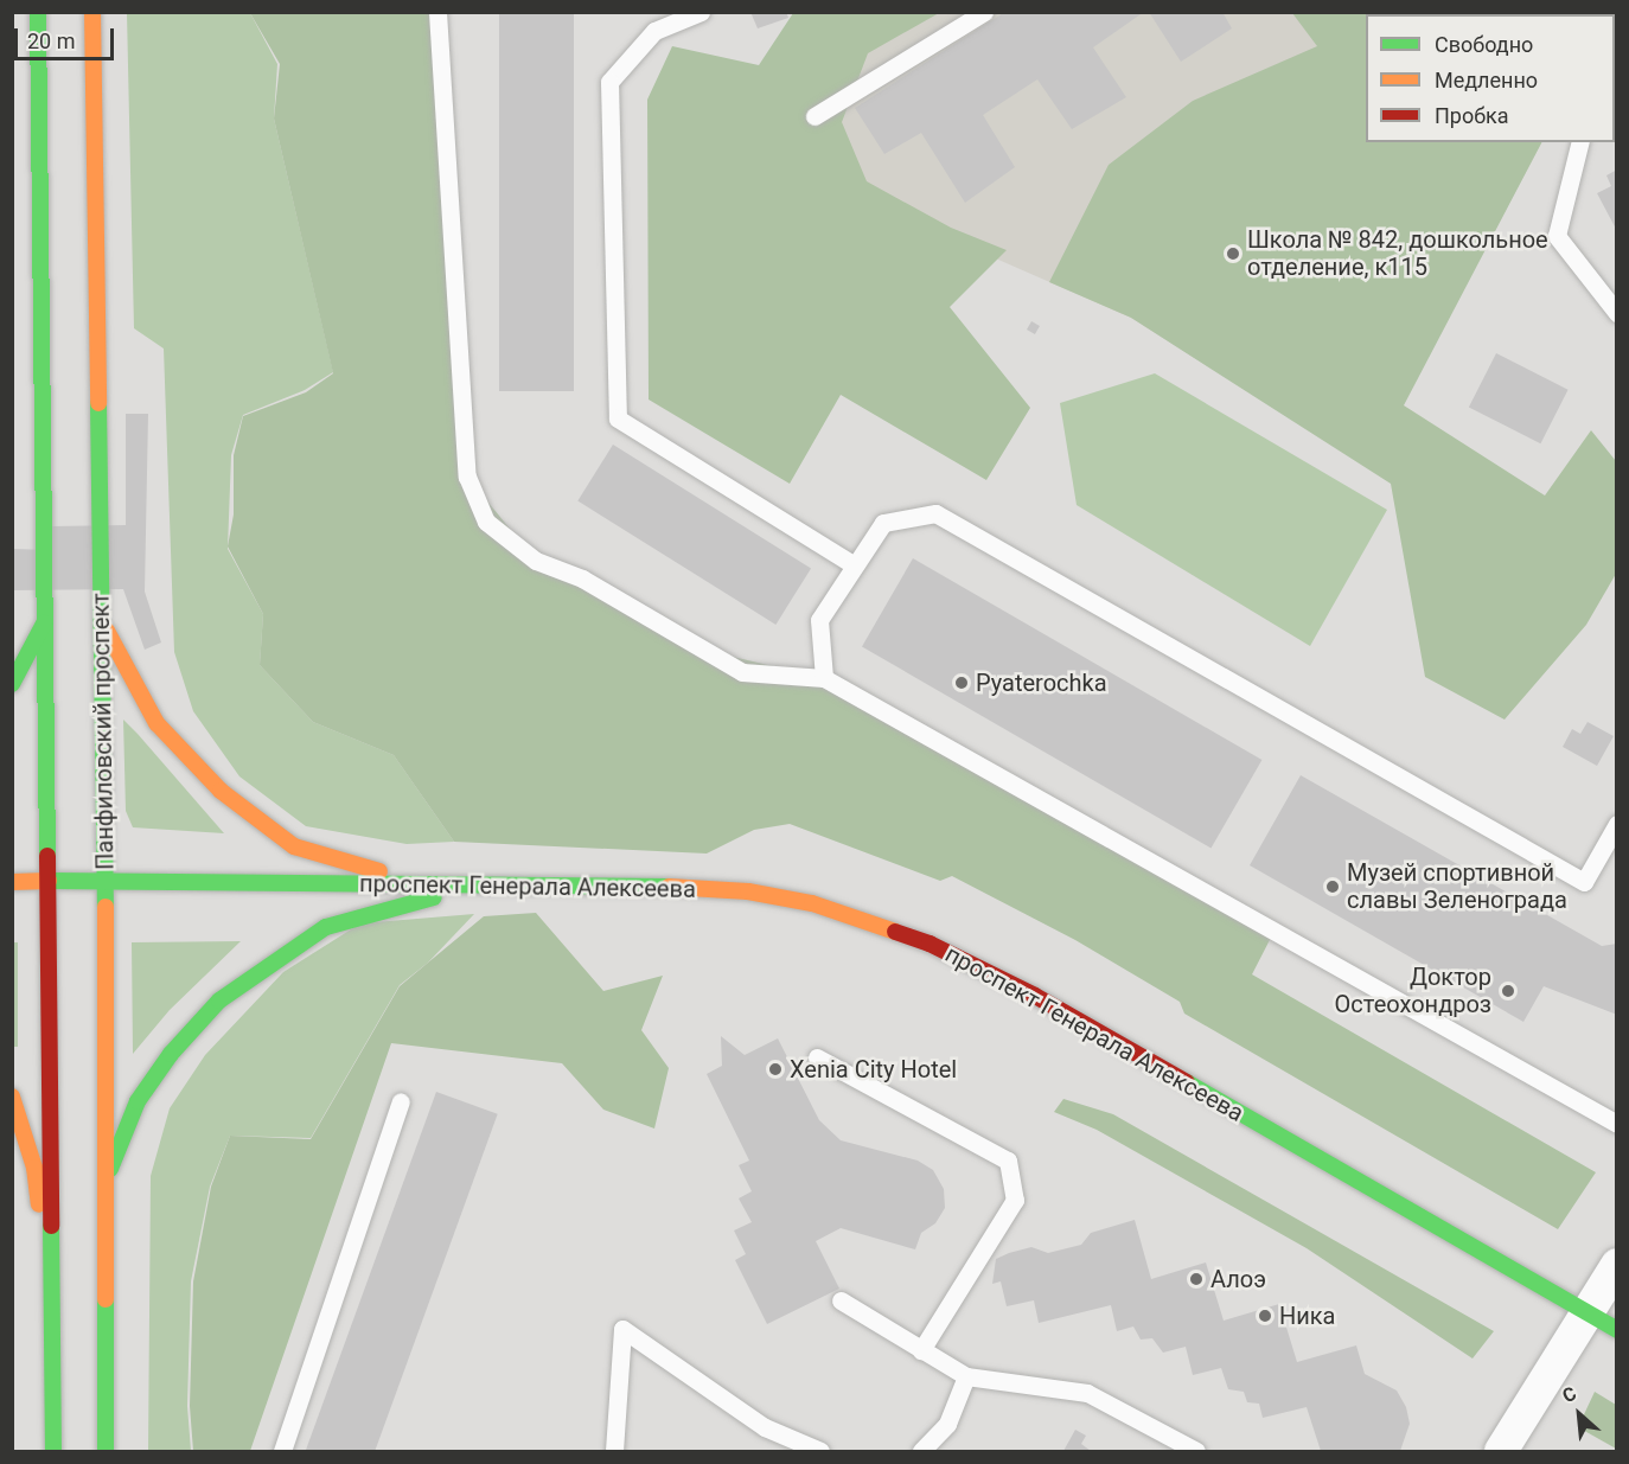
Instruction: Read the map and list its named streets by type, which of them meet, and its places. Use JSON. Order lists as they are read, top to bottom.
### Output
{
  "streets": {
    "main road": ["Панфиловский проспект", "проспект Генерала Алексеева"]
  },
  "crossings": [
    ["Панфиловский проспект", "проспект Генерала Алексеева"]
  ],
  "places": [
    "Школа № 842, дошкольное отделение, к115",
    "Pyaterochka",
    "Музей спортивной славы Зеленограда",
    "Доктор Остеохондроз",
    "Xenia City Hotel",
    "Алоэ",
    "Ника"
  ],
  "legend": ["Свободно", "Медленно", "Пробка"],
  "scale_bar": "20 m",
  "north": "top left"
}
